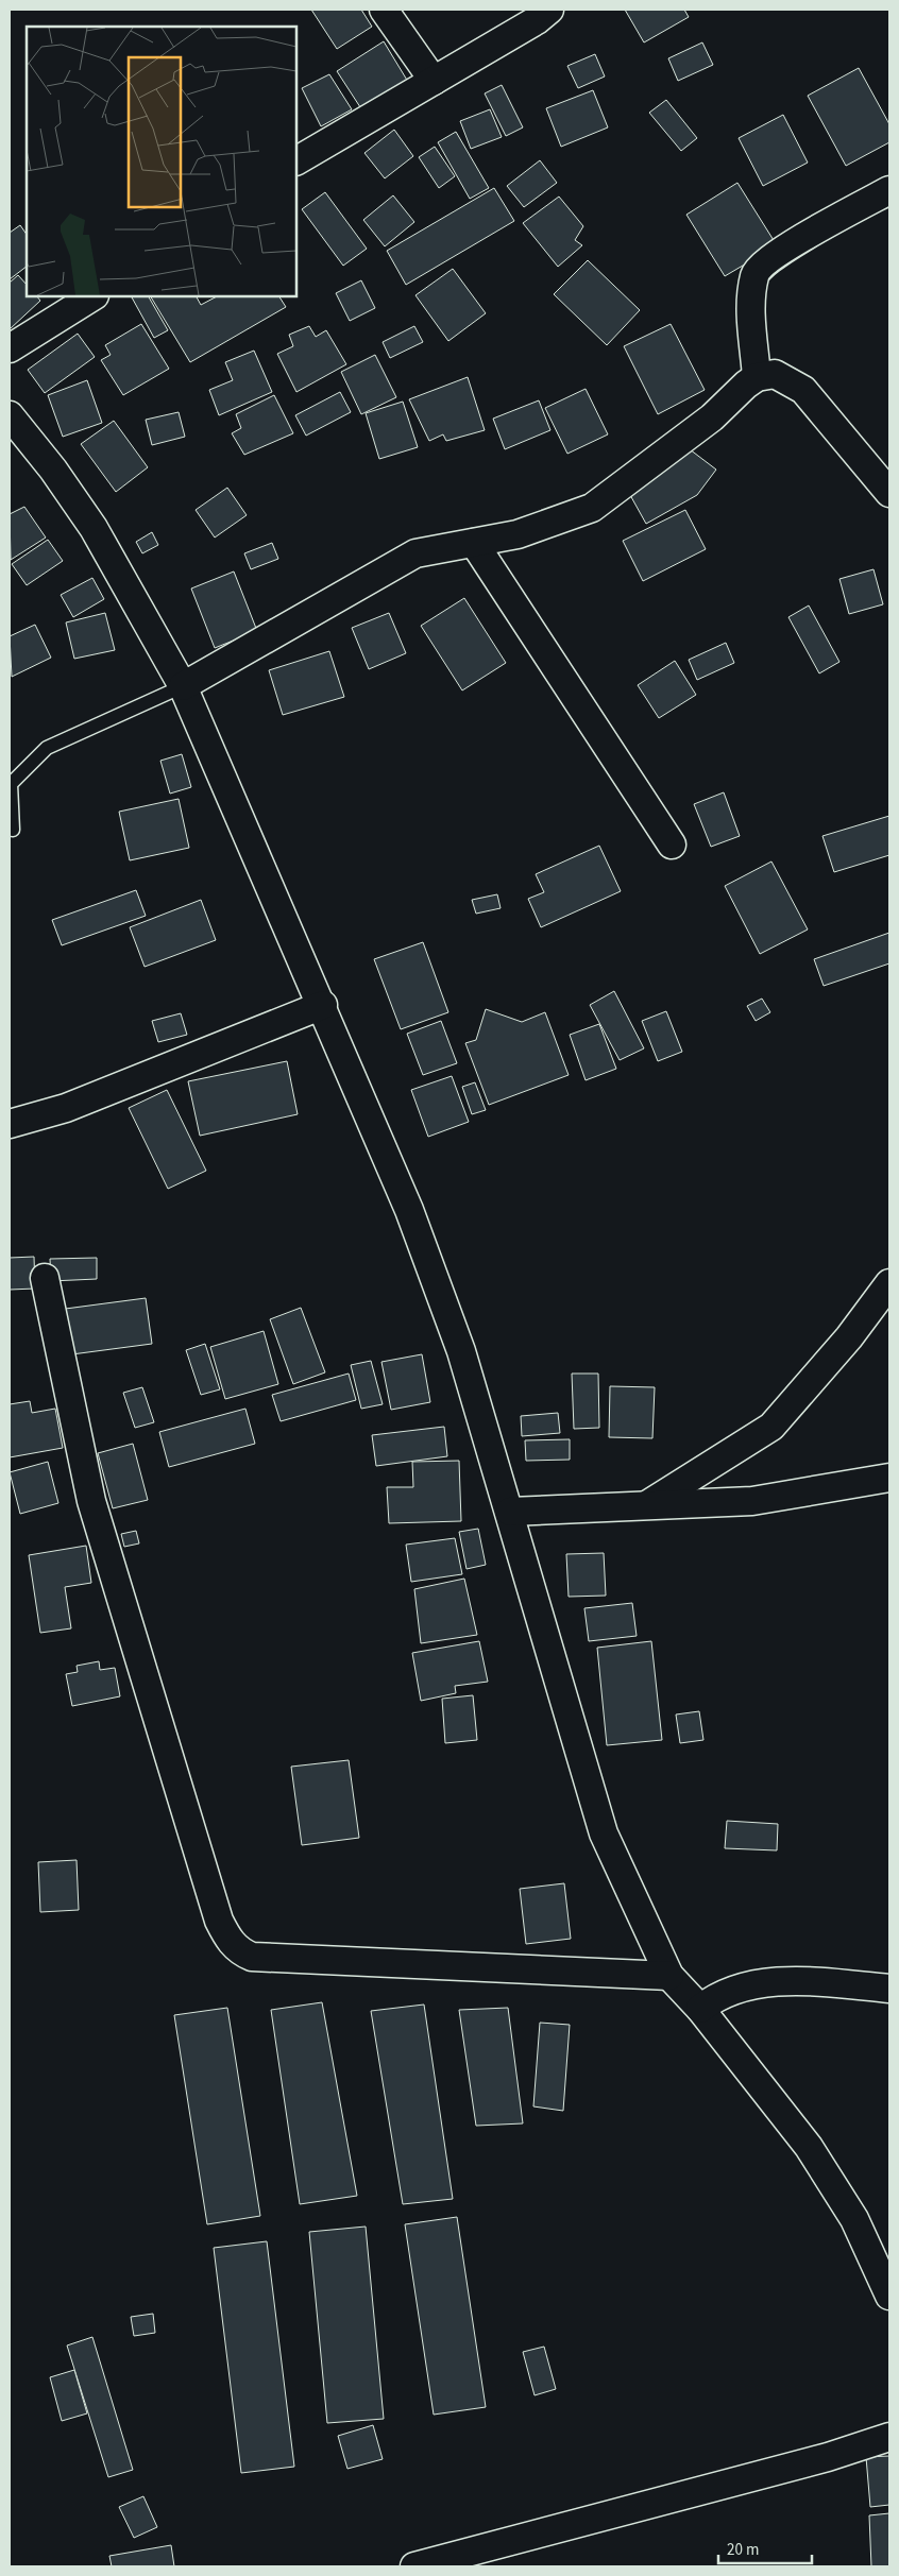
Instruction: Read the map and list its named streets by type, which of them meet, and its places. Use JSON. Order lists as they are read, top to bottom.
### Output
{
  "scale_bar": "20 m"
}
